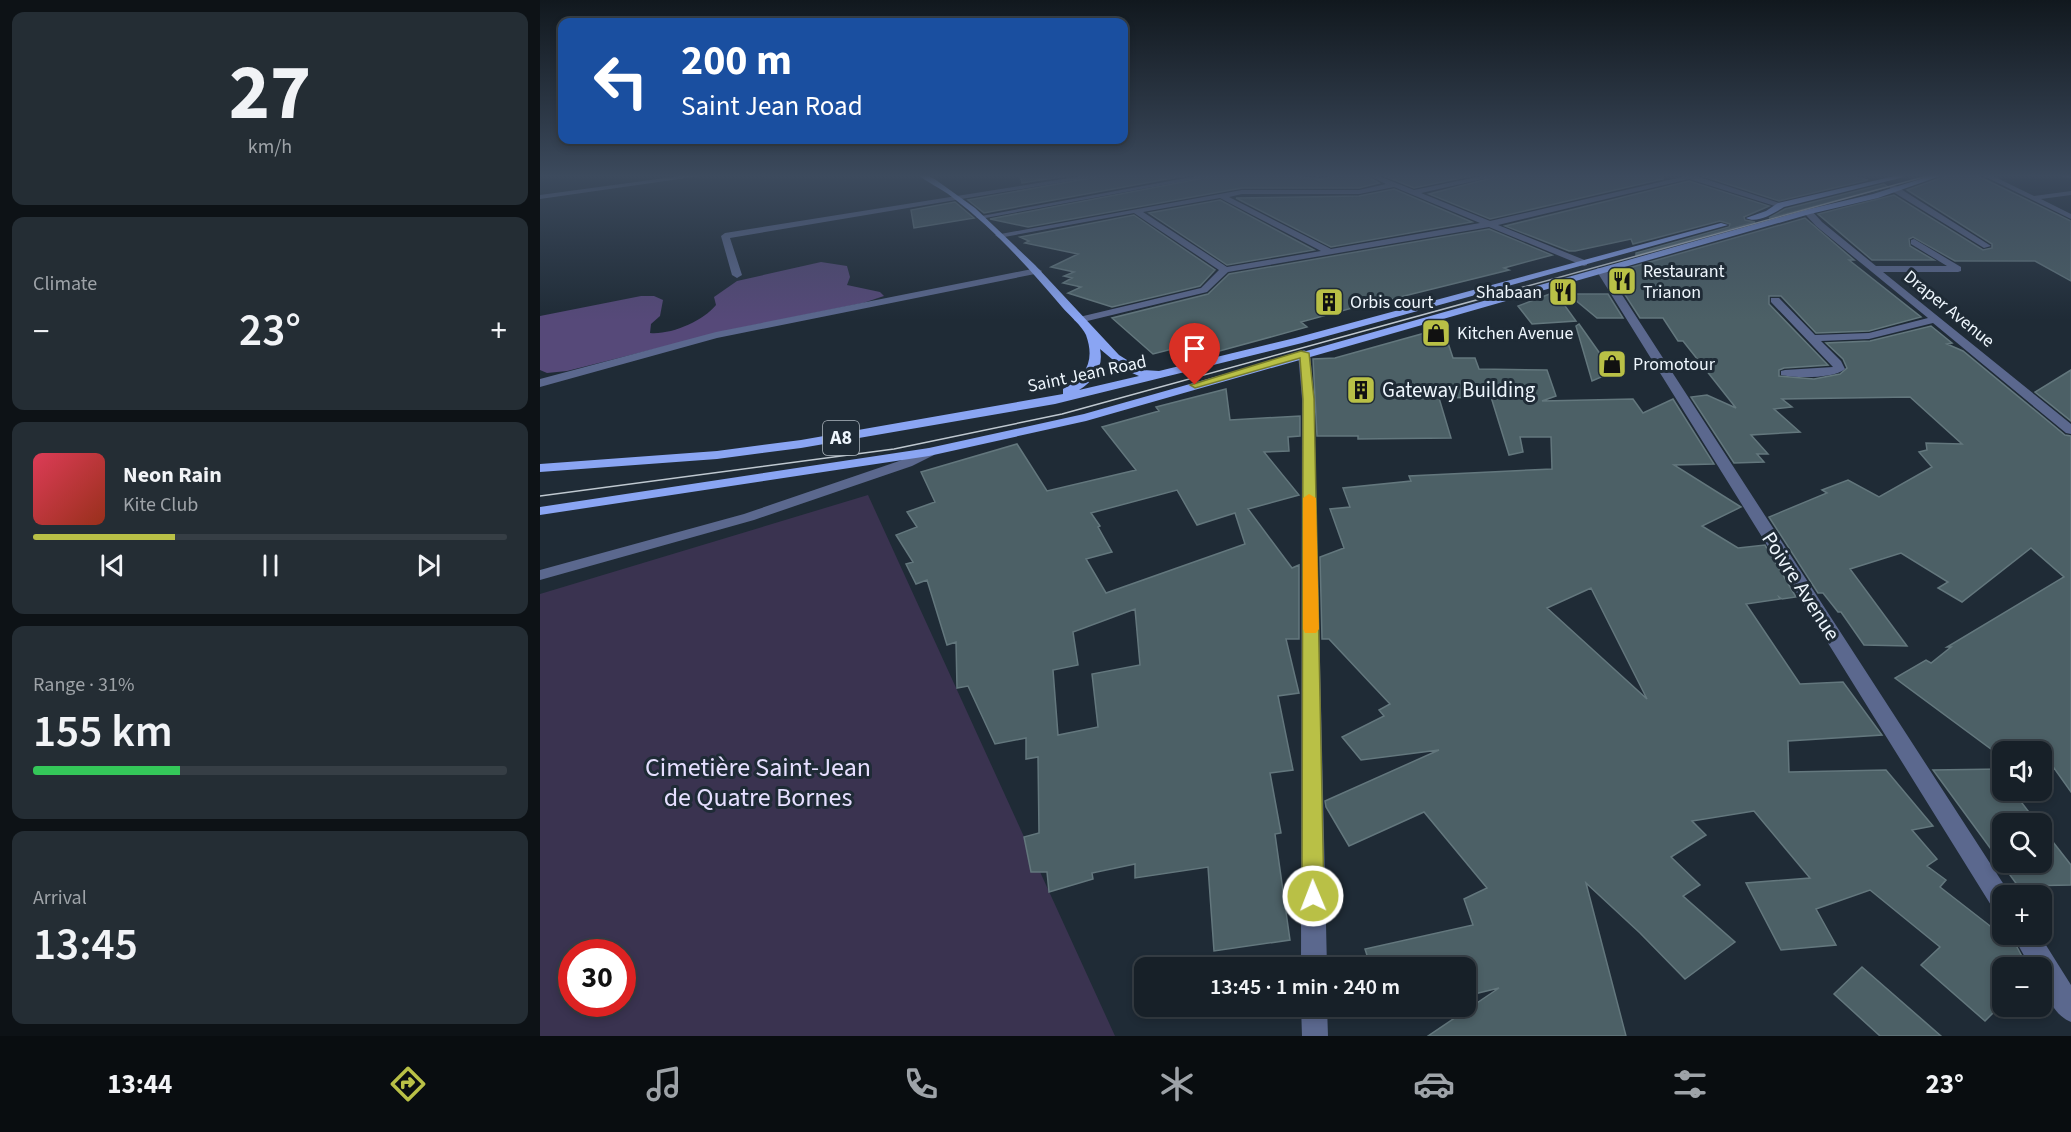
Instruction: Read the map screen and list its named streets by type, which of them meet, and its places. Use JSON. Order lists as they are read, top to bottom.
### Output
{
  "streets": {
    "main road": ["Saint Jean Road", "A8"],
    "street": ["Draper Avenue", "Poivre Avenue"]
  },
  "crossings": [
    ["Saint Jean Road", "Poivre Avenue"]
  ],
  "parks": ["Cimetière Saint-Jean de Quatre Bornes"],
  "places": {
    "restaurant": ["Restaurant Trianon", "Shabaan"],
    "building": ["Orbis court", "Gateway Building"],
    "shop": ["Kitchen Avenue", "Promotour"]
  },
  "page": {
    "tile": [
      ["27", "km/h"],
      "Climate",
      ["Range · 31%", "155 km"],
      ["Arrival", "13:45"]
    ],
    "turn": ["200 m", "Saint Jean Road"],
    "heat": ["−", "23°", "+"],
    "song": ["Neon Rain", "Kite Club"],
    "map_buttons": ["+", "−"],
    "limit": "30",
    "trip": "13:45 · 1 min · 240 m",
    "tabs": ["13:44", "23°"]
  }
}
